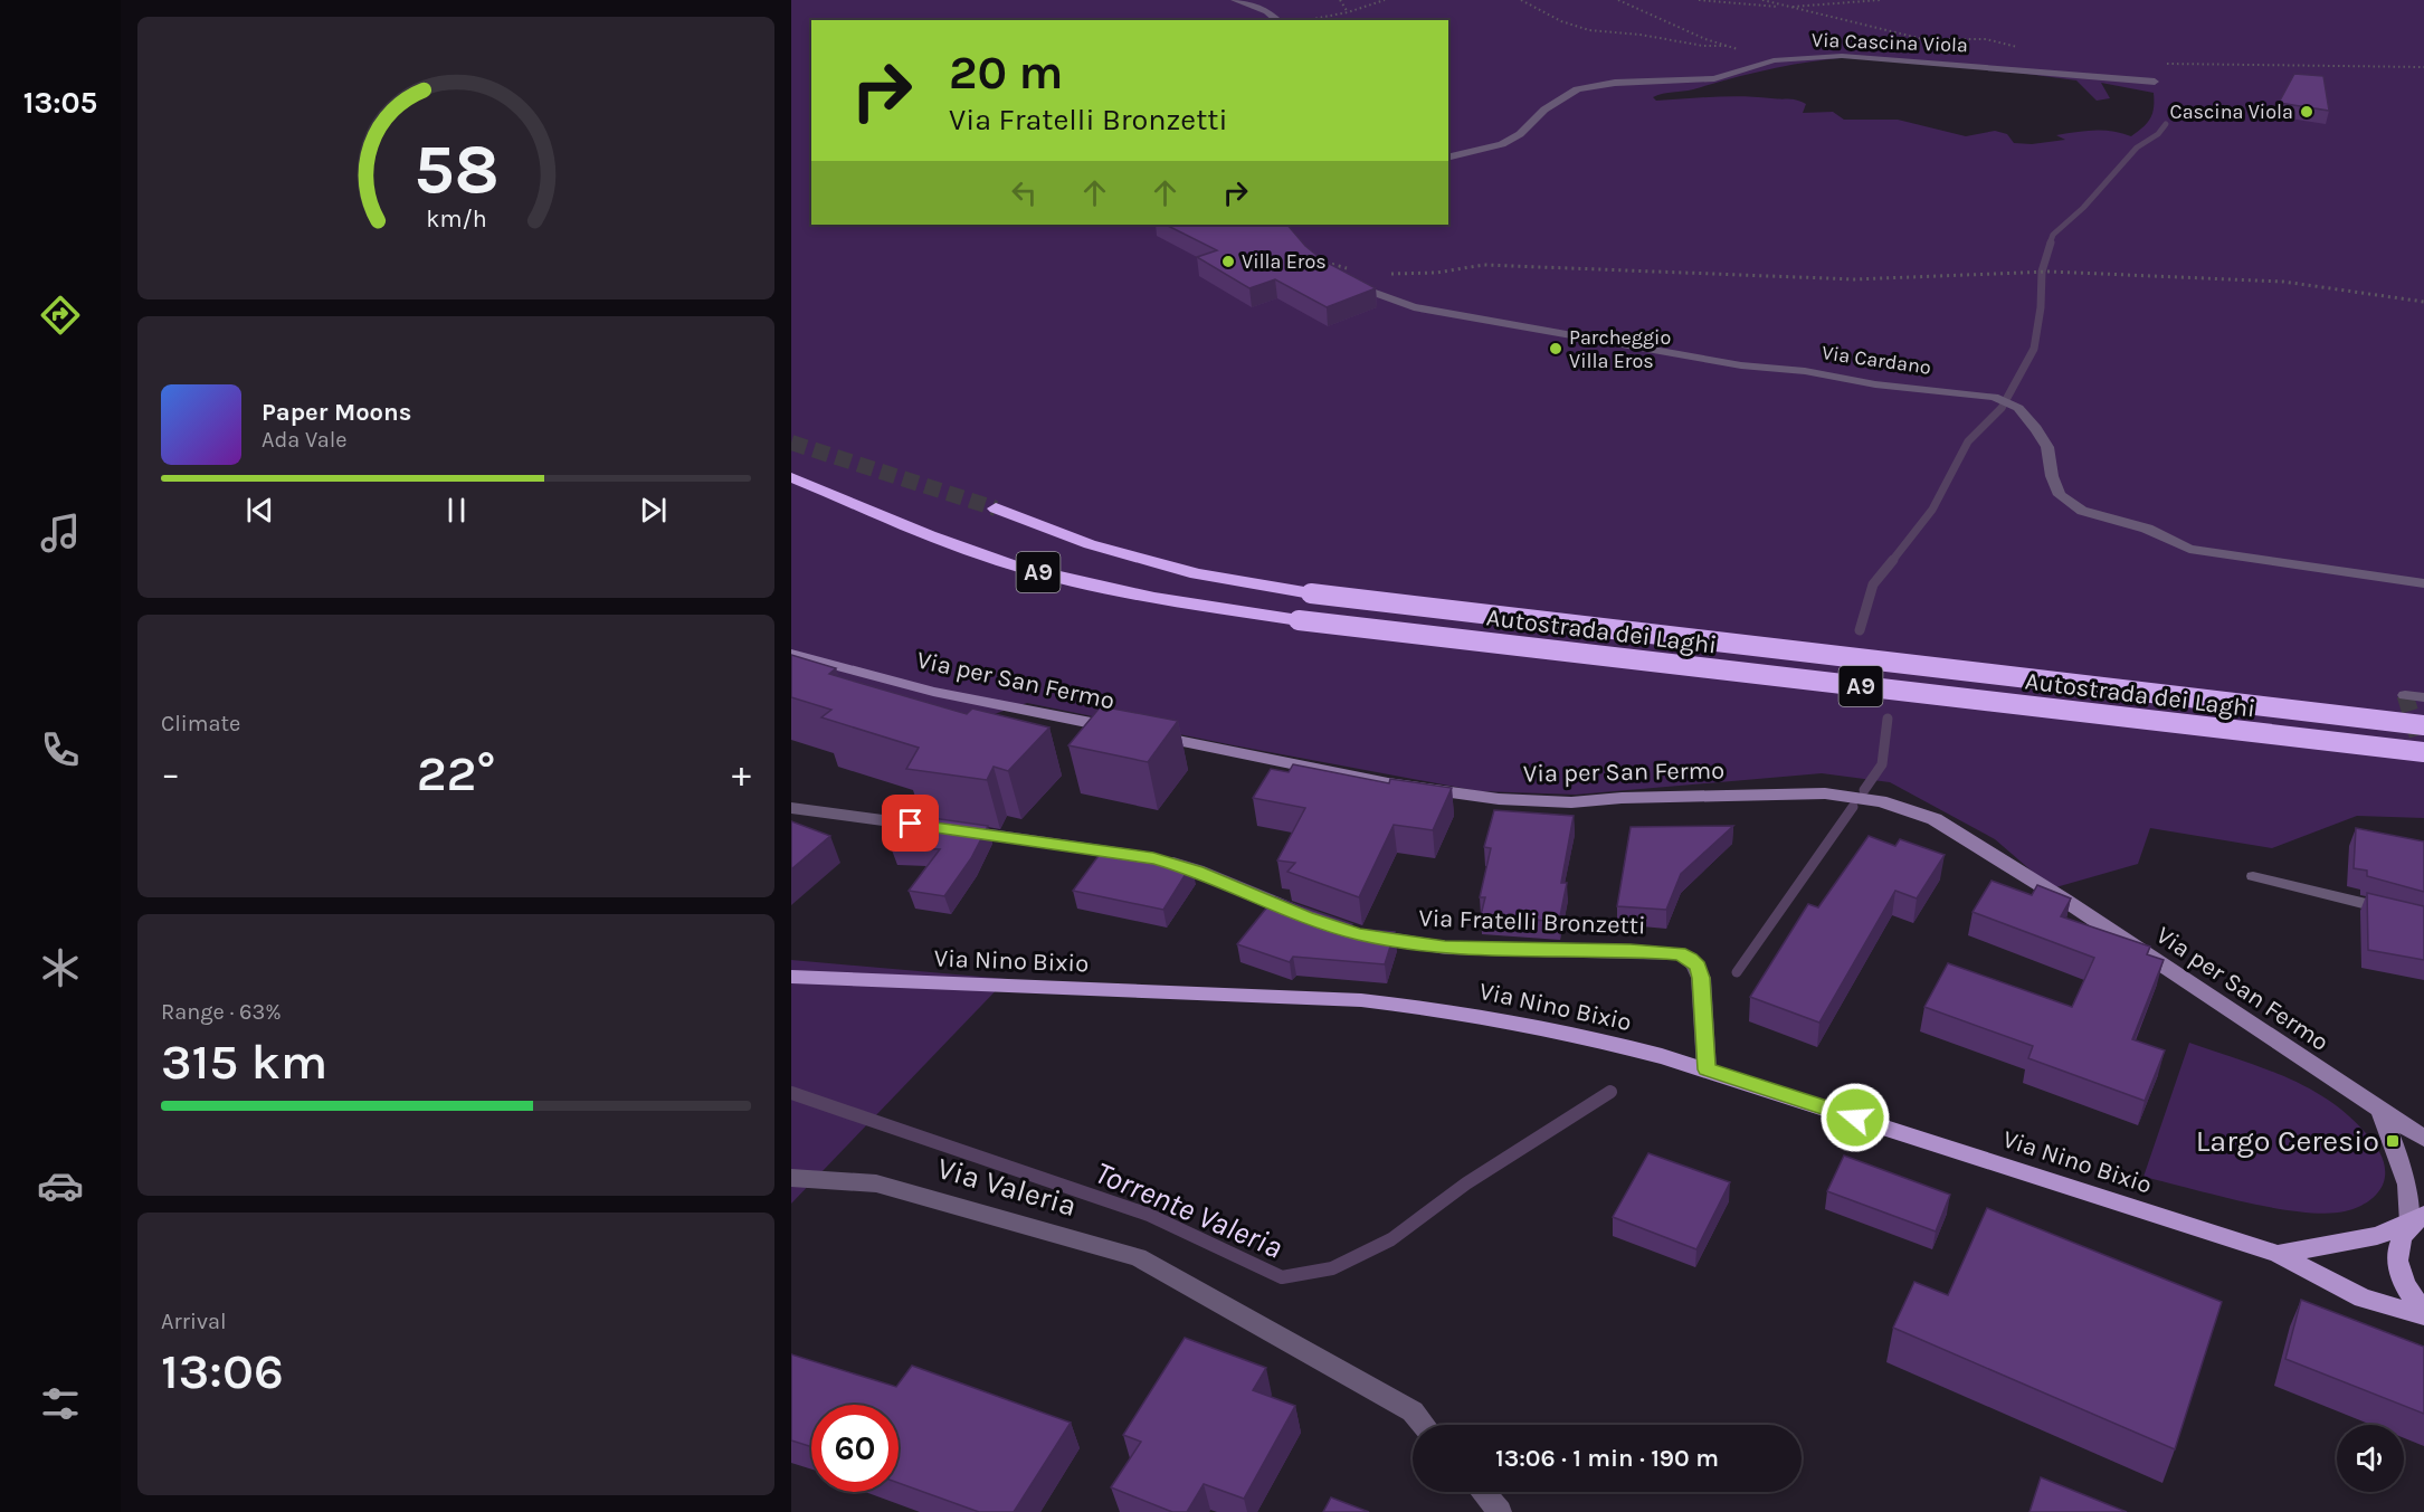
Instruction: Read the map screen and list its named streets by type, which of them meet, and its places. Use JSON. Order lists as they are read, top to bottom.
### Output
{
  "streets": {
    "highway": ["A9", "Autostrada dei Laghi"],
    "main road": ["Via per San Fermo", "Via Nino Bixio"],
    "street": [
      "Via Cascina Viola",
      "Via Cardano",
      "Via Fratelli Bronzetti",
      "Via Valeria"
    ]
  },
  "crossings": [
    ["Via Fratelli Bronzetti", "Via Nino Bixio"]
  ],
  "water": ["Torrente Valeria"],
  "places": {
    "other": ["Cascina Viola", "Villa Eros", "Parcheggio Villa Eros"],
    "transit": ["Largo Ceresio"]
  },
  "page": {
    "tabs": "13:05",
    "turn": ["20 m", "Via Fratelli Bronzetti"],
    "song": ["Paper Moons", "Ada Vale"],
    "tile": [
      "Climate",
      ["Range · 63%", "315 km"],
      ["Arrival", "13:06"]
    ],
    "heat": ["−", "22°", "+"],
    "limit": "60",
    "trip": "13:06 · 1 min · 190 m",
    "gauge": ["58", "km/h"]
  }
}
